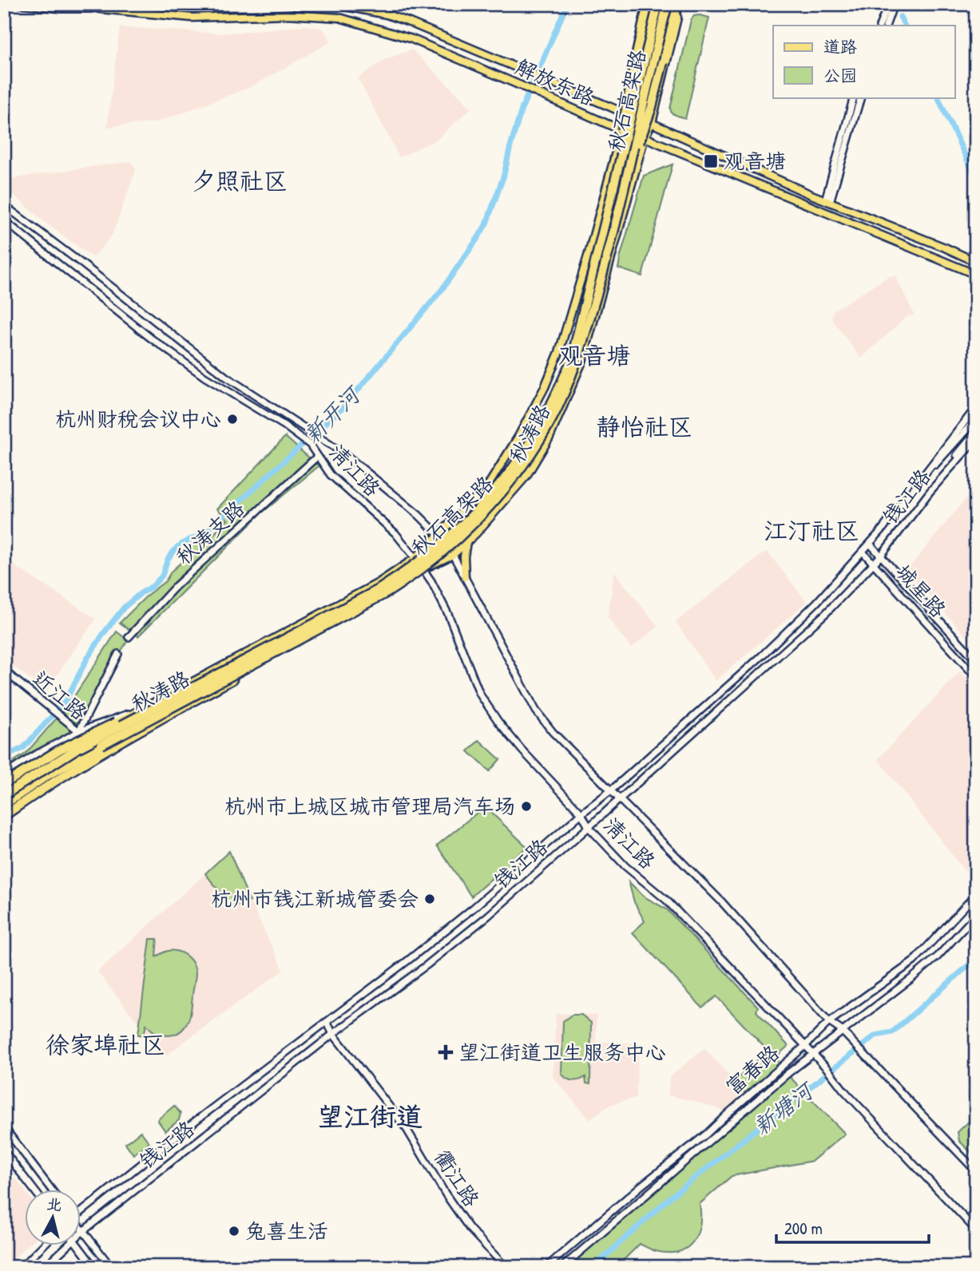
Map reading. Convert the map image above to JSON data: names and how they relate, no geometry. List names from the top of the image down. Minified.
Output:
{"streets":{"highway":["秋石高架路"],"main road":["解放东路","秋涛路","清江路","钱江路","秋涛支路","城星路","近江路","富春路","衢江路"]},"crossings":[["解放东路","秋涛路"],["秋石高架路","秋涛路"],["秋涛路","清江路"],["秋涛路","近江路"],["清江路","钱江路"],["清江路","秋涛支路"],["清江路","富春路"],["钱江路","城星路"],["钱江路","衢江路"]],"districts":["夕照社区","观音塘","静怡社区","江汀社区","徐家埠社区","望江街道"],"water":["新开河","新塘河"],"places":{"transit":["观音塘"],"other":["杭州财税会议中心","杭州市上城区城市管理局汽车场","杭州市钱江新城管委会","兔喜生活"],"health":["望江街道卫生服务中心"]},"legend":["道路","公园"],"scale_bar":"200 m","north":"top"}
